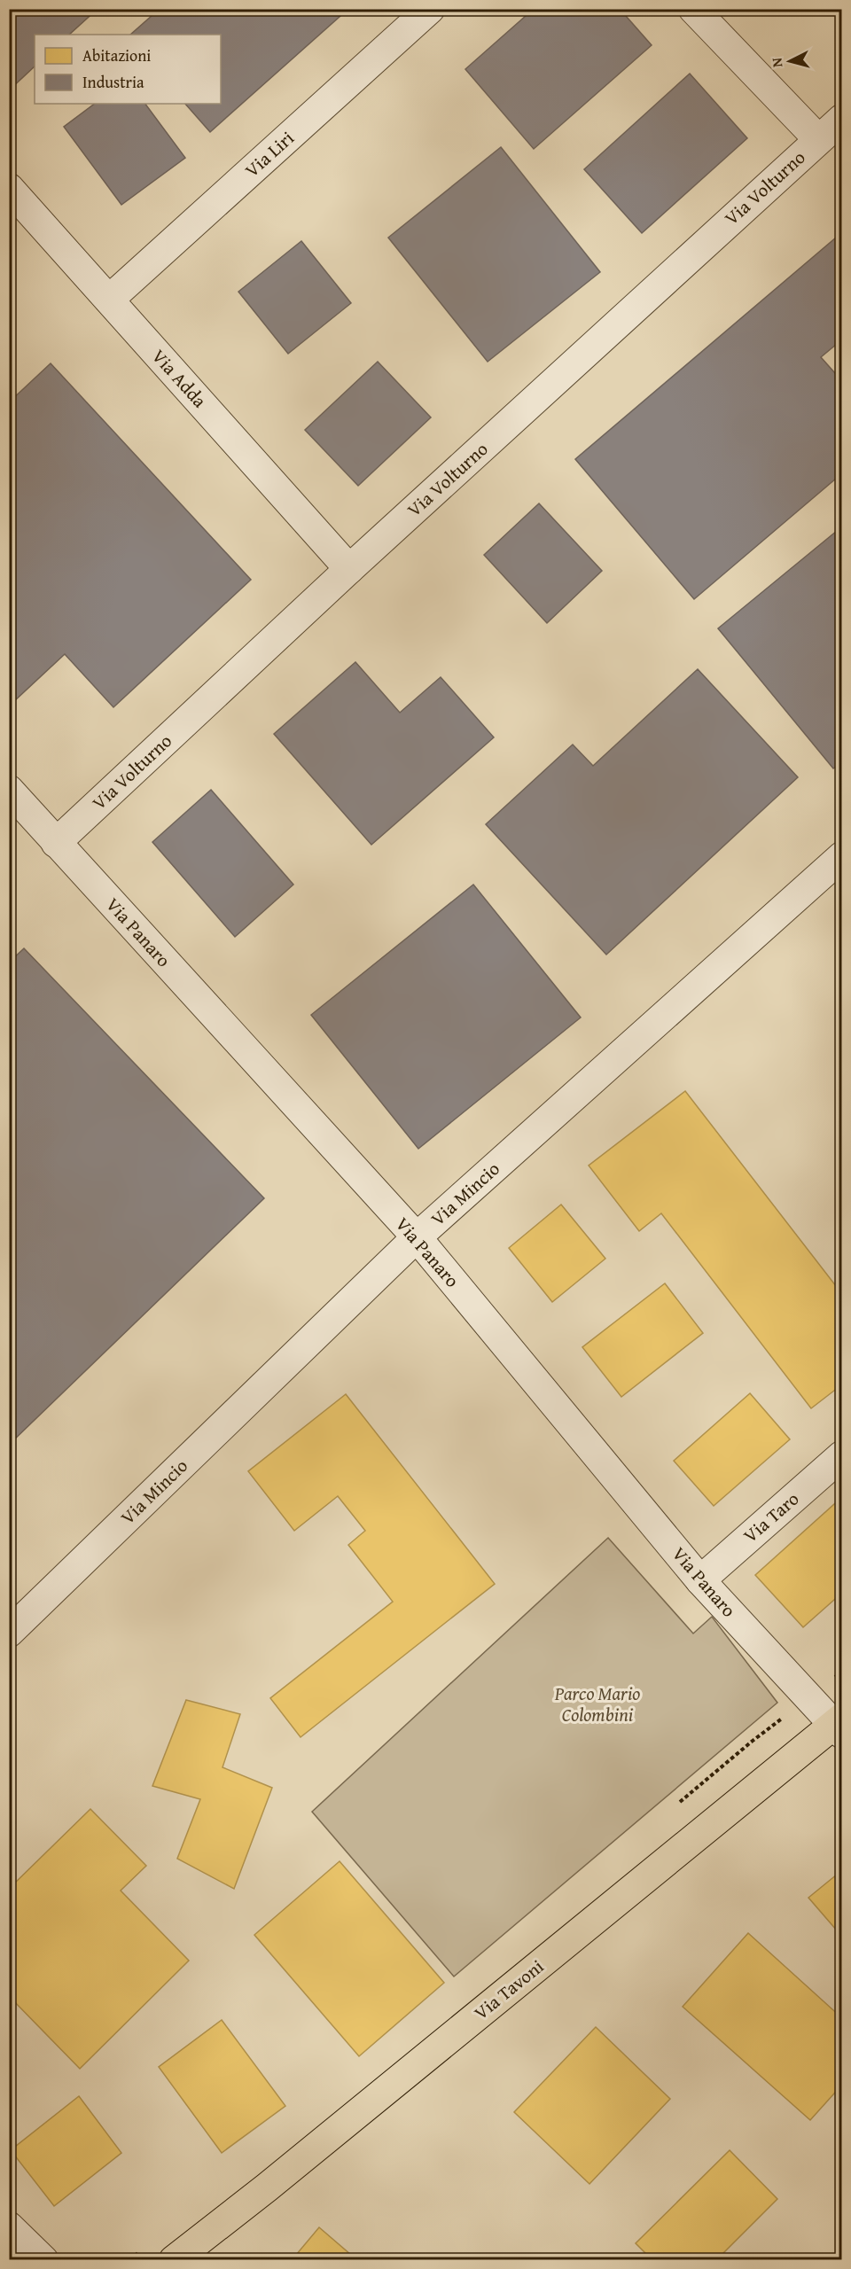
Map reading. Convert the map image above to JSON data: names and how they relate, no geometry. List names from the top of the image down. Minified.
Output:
{"streets":{"main road":["Via Tavoni"],"street":["Via Liri","Via Volturno","Via Adda","Via Panaro","Via Mincio","Via Taro"]},"crossings":[["Via Liri","Via Adda"],["Via Volturno","Via Adda"],["Via Volturno","Via Panaro"],["Via Panaro","Via Mincio"],["Via Panaro","Via Taro"],["Via Panaro","Via Tavoni"]],"parks":["Parco Mario Colombini"],"legend":["Abitazioni","Industria"],"north":"left"}
